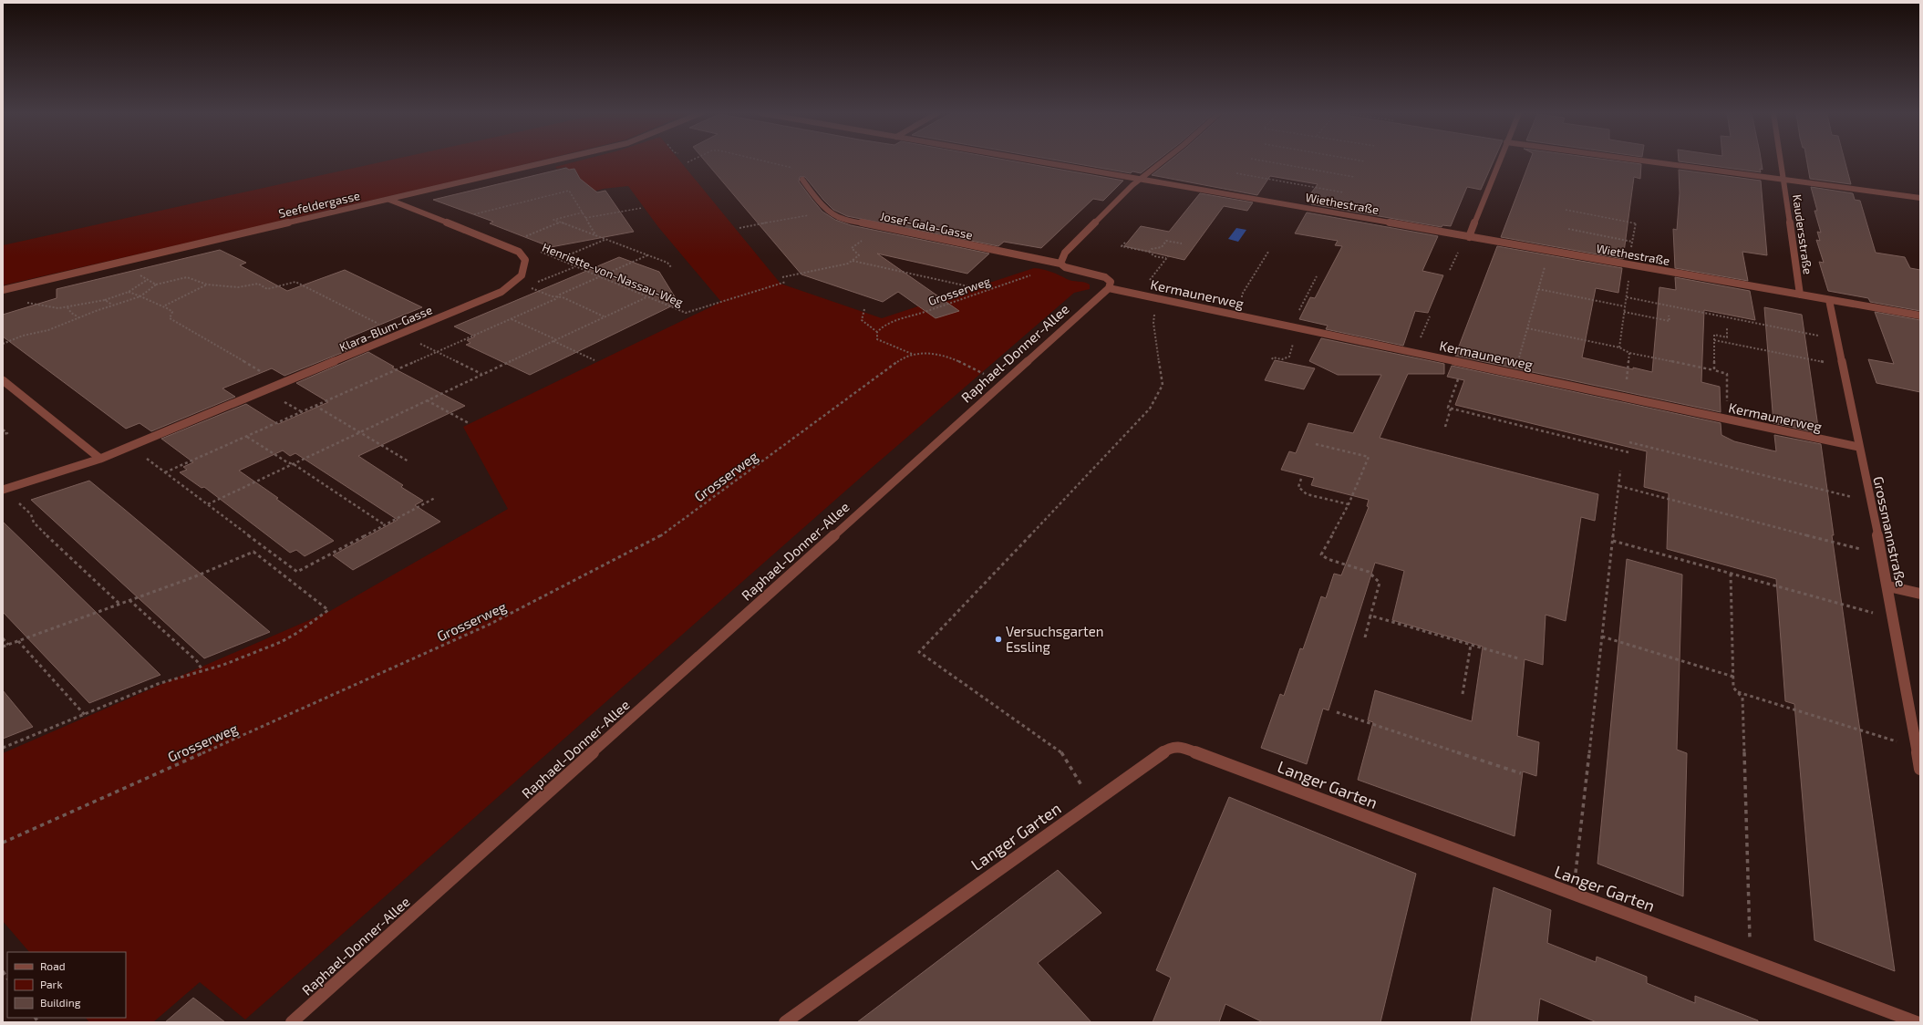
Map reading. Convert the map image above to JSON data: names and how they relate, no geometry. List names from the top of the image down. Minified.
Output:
{"streets":{"street":["Wiethestraße","Seefeldergasse","Josef-Gala-Gasse","Kaudersstraße","Kermaunerweg","Klara-Blum-Gasse","Raphael-Donner-Allee","Grossmannstraße","Langer Garten"],"path":["Henriette-von-Nassau-Weg","Grosserweg"]},"crossings":[["Wiethestraße","Kaudersstraße"],["Wiethestraße","Grossmannstraße"],["Seefeldergasse","Klara-Blum-Gasse"],["Kermaunerweg","Raphael-Donner-Allee"],["Kermaunerweg","Grossmannstraße"]],"places":["Versuchsgarten Essling"],"legend":["Road","Park","Building"]}
